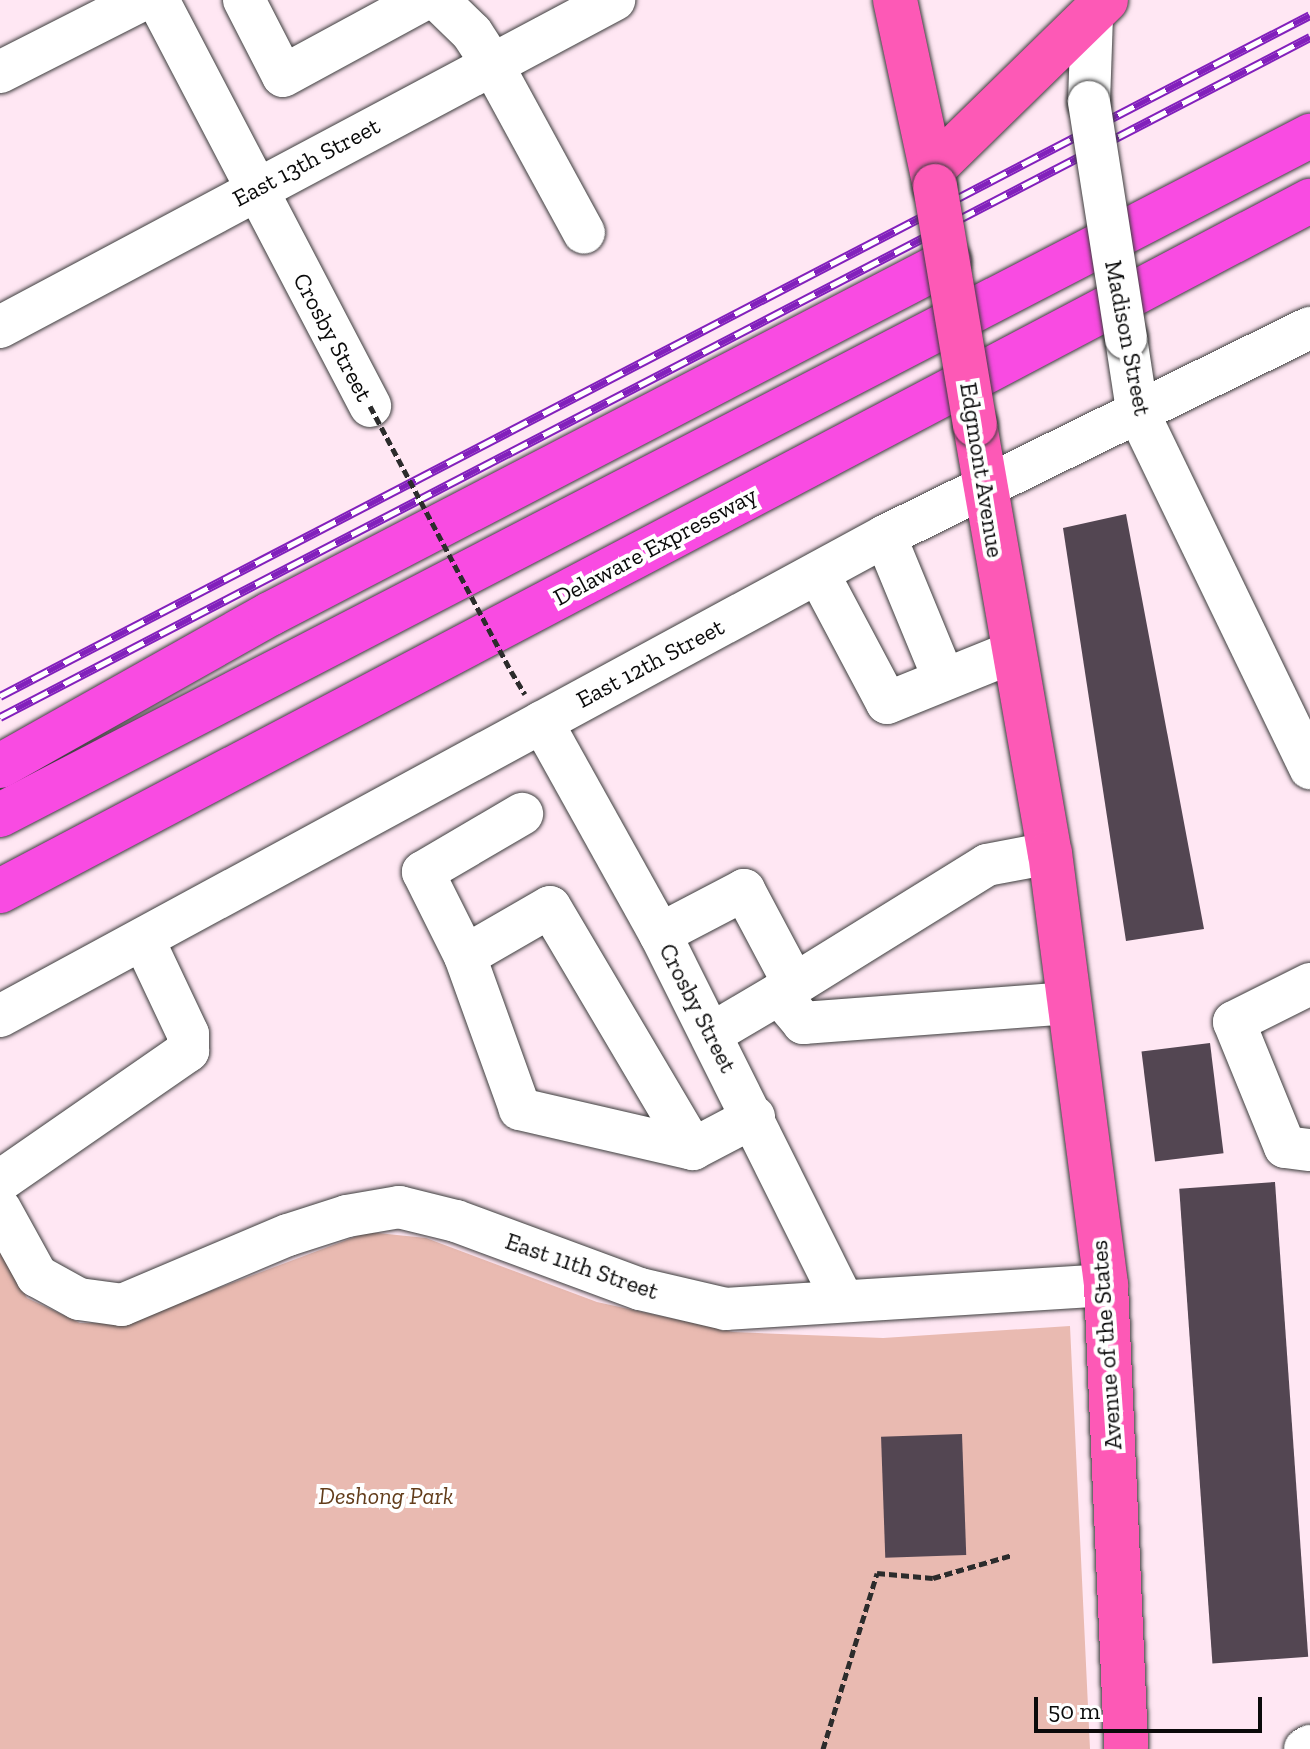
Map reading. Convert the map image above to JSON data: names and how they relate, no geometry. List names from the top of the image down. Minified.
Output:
{"streets":{"highway":["Delaware Expressway"],"main road":["Edgmont Avenue","Avenue of the States"],"street":["East 13th Street","Crosby Street","Madison Street","East 12th Street","East 11th Street"]},"crossings":[["East 13th Street","Crosby Street"],["Crosby Street","East 12th Street"],["Crosby Street","East 11th Street"],["Madison Street","East 12th Street"],["Edgmont Avenue","East 12th Street"],["Edgmont Avenue","Avenue of the States"],["East 11th Street","Avenue of the States"]],"parks":["Deshong Park"],"scale_bar":"50 m"}
